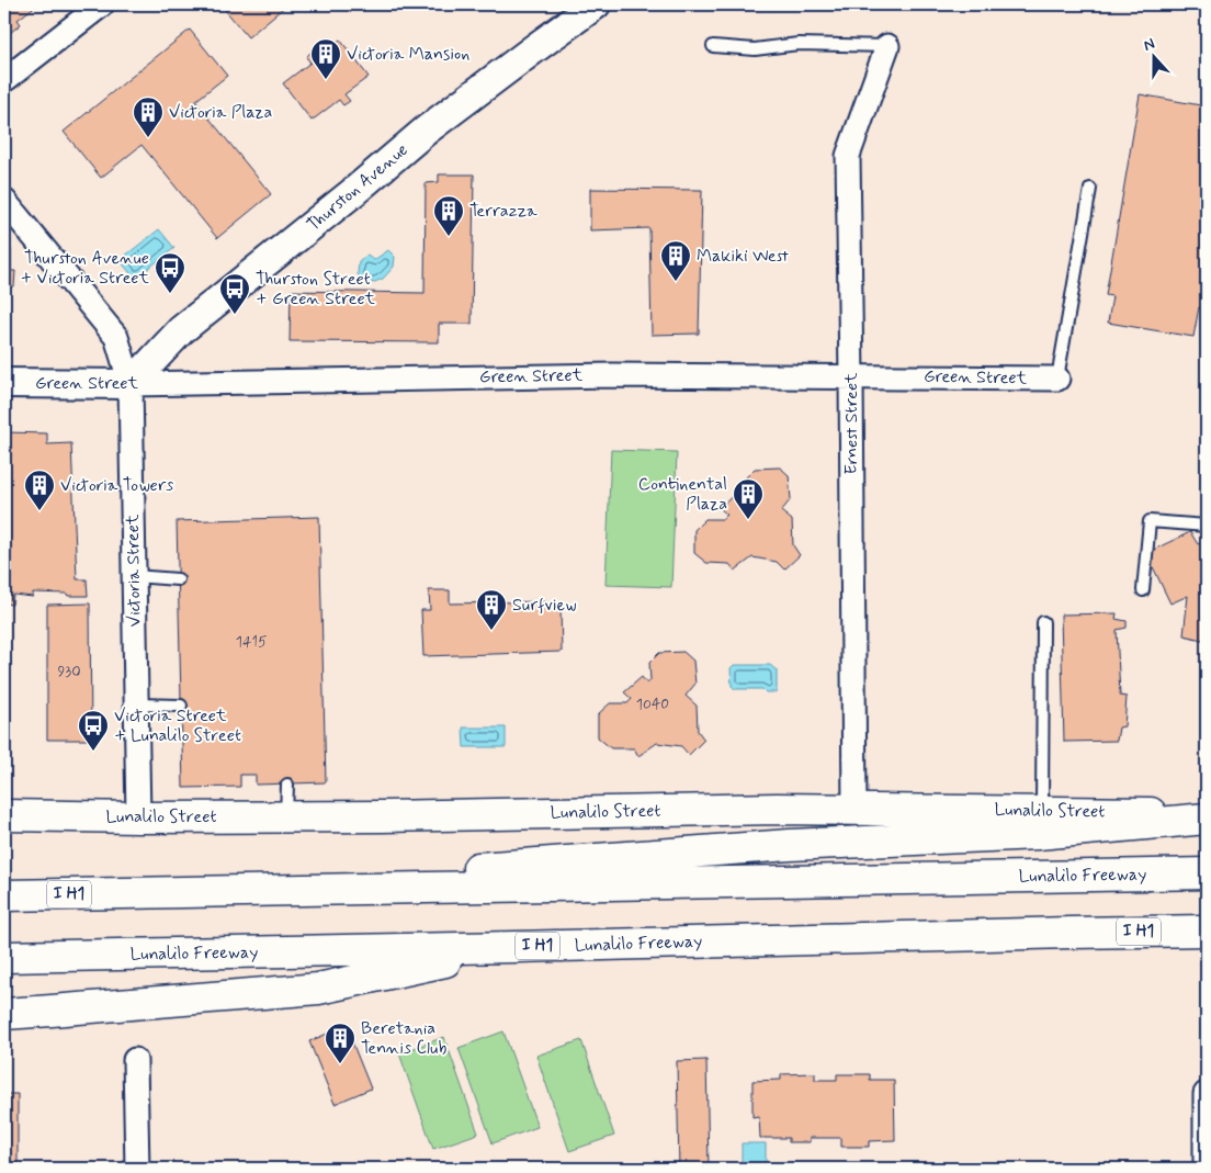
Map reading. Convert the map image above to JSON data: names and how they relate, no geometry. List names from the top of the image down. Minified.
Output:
{"streets":{"main road":["Lunalilo Street","Lunalilo Freeway","I H1"],"street":["Thurston Avenue","Green Street","Ernest Street","Victoria Street"]},"crossings":[["Thurston Avenue","Green Street"],["Thurston Avenue","Victoria Street"],["Green Street","Ernest Street"],["Green Street","Victoria Street"],["Ernest Street","Lunalilo Street"],["Victoria Street","Lunalilo Street"]],"places":{"building":["Victoria Mansion","Victoria Plaza","Terrazza","Makiki West","Victoria Towers","Continental Plaza","Surfview","Beretania Tennis Club"],"bus stop":["Thurston Avenue + Victoria Street","Thurston Street + Green Street","Victoria Street + Lunalilo Street"]},"house_numbers":["1415","930","1040"],"north":"top"}
